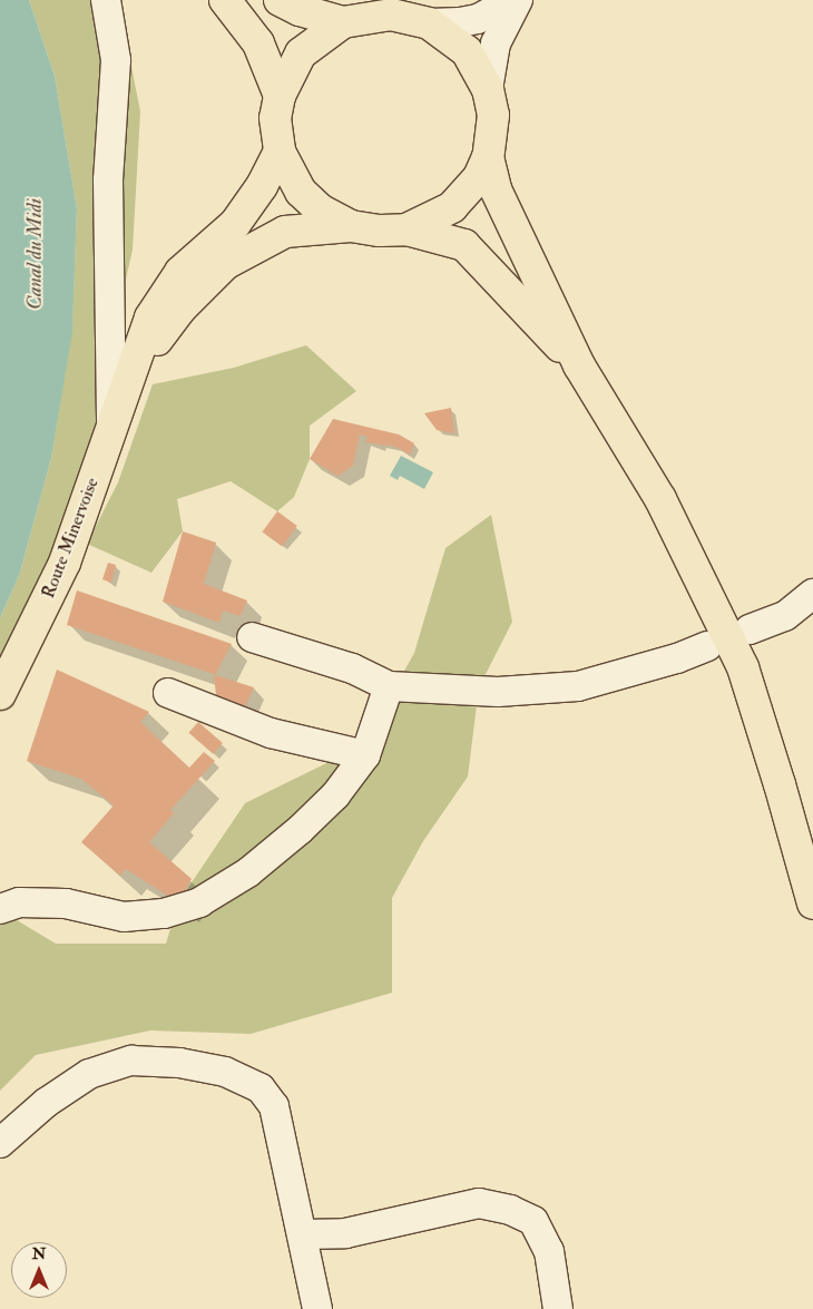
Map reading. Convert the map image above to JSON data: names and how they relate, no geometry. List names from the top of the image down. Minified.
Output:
{"streets":{"main road":["Route Minervoise"]},"water":["Canal du Midi"],"north":"top"}
